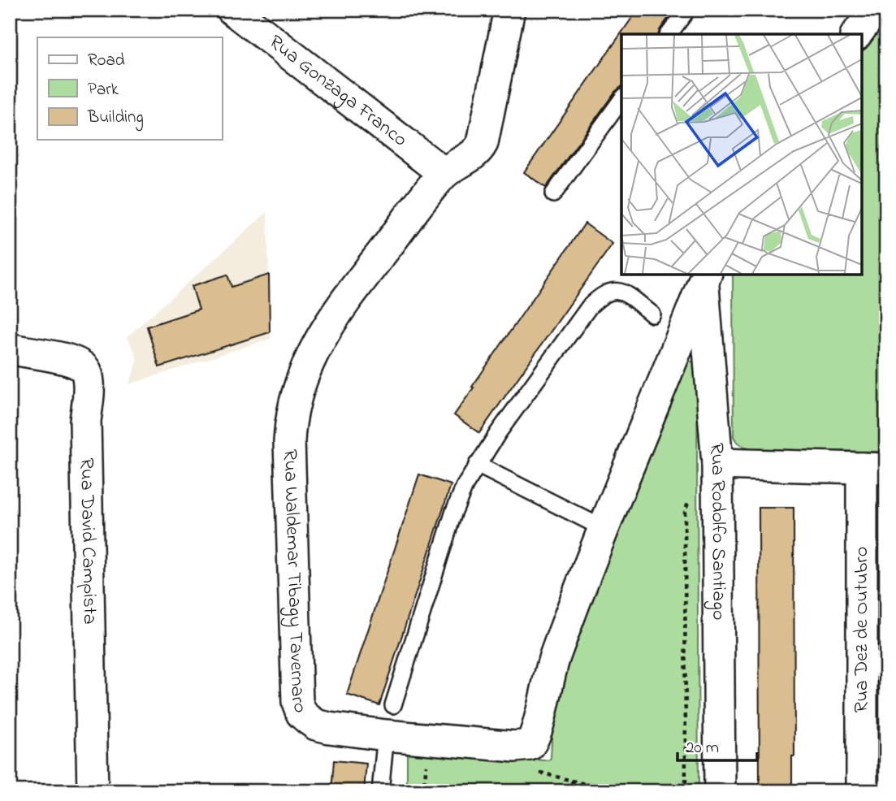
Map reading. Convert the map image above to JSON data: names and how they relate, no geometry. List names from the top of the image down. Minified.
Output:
{"streets":{"street":["Rua Gonzaga Franco","Rua Rodolfo Santiago","Rua David Campista","Rua Waldemar Tibagy Tavernaro","Rua Dez de Outubro"]},"crossings":[["Rua Gonzaga Franco","Rua Waldemar Tibagy Tavernaro"],["Rua Rodolfo Santiago","Rua Waldemar Tibagy Tavernaro"]],"legend":["Road","Park","Building"],"scale_bar":"20 m"}
